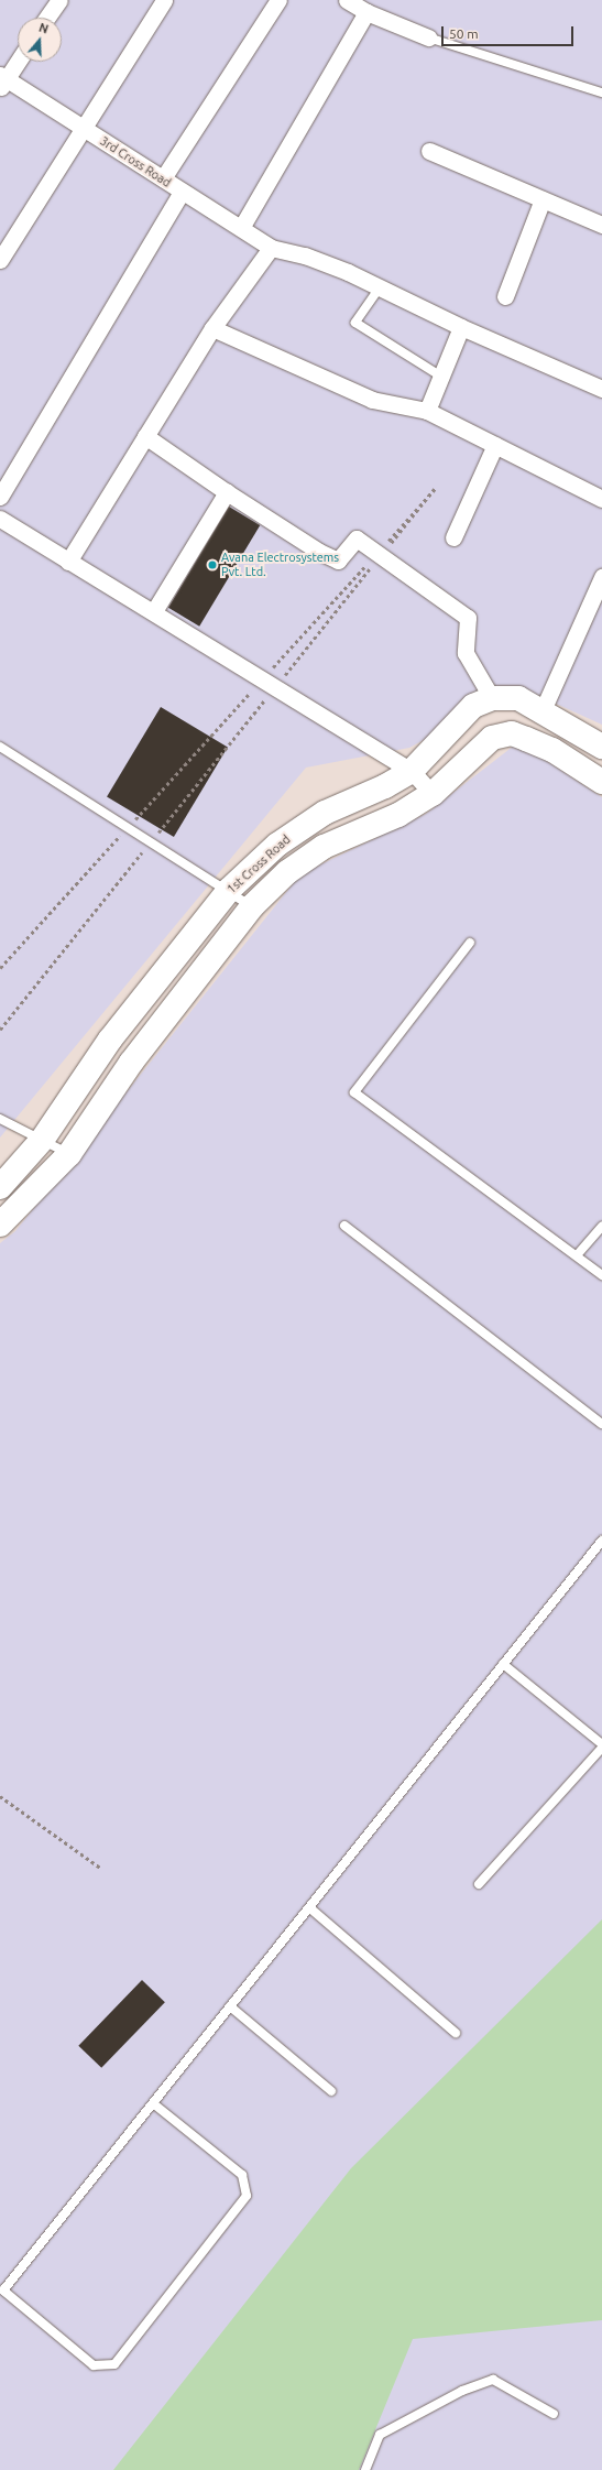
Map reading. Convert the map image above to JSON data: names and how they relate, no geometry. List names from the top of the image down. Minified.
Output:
{"streets":{"street":["3rd Cross Road","1st Cross Road"]},"places":["Avana Electrosystems Pvt. Ltd."],"scale_bar":"50 m","north":"top"}
